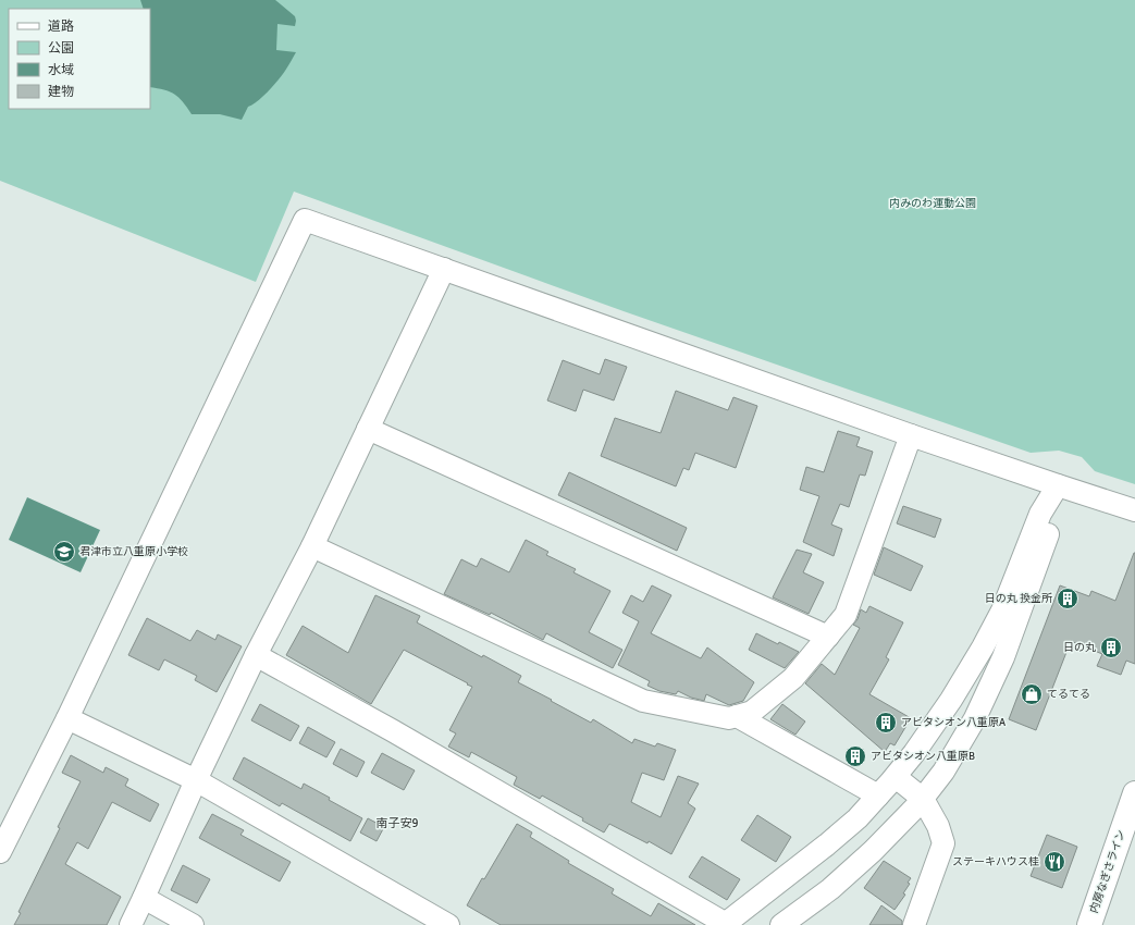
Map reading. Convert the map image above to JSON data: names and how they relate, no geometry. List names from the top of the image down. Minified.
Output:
{"streets":{"highway":["内房なぎさライン"]},"districts":["南子安9"],"parks":["内みのわ運動公園"],"places":{"school or university":["君津市立八重原小学校"],"building":["日の丸 換金所","日の丸","アビタシオン八重原A","アビタシオン八重原B"],"shop":["てるてる"],"restaurant":["ステーキハウス桂"]},"legend":["道路","公園","水域","建物"]}
